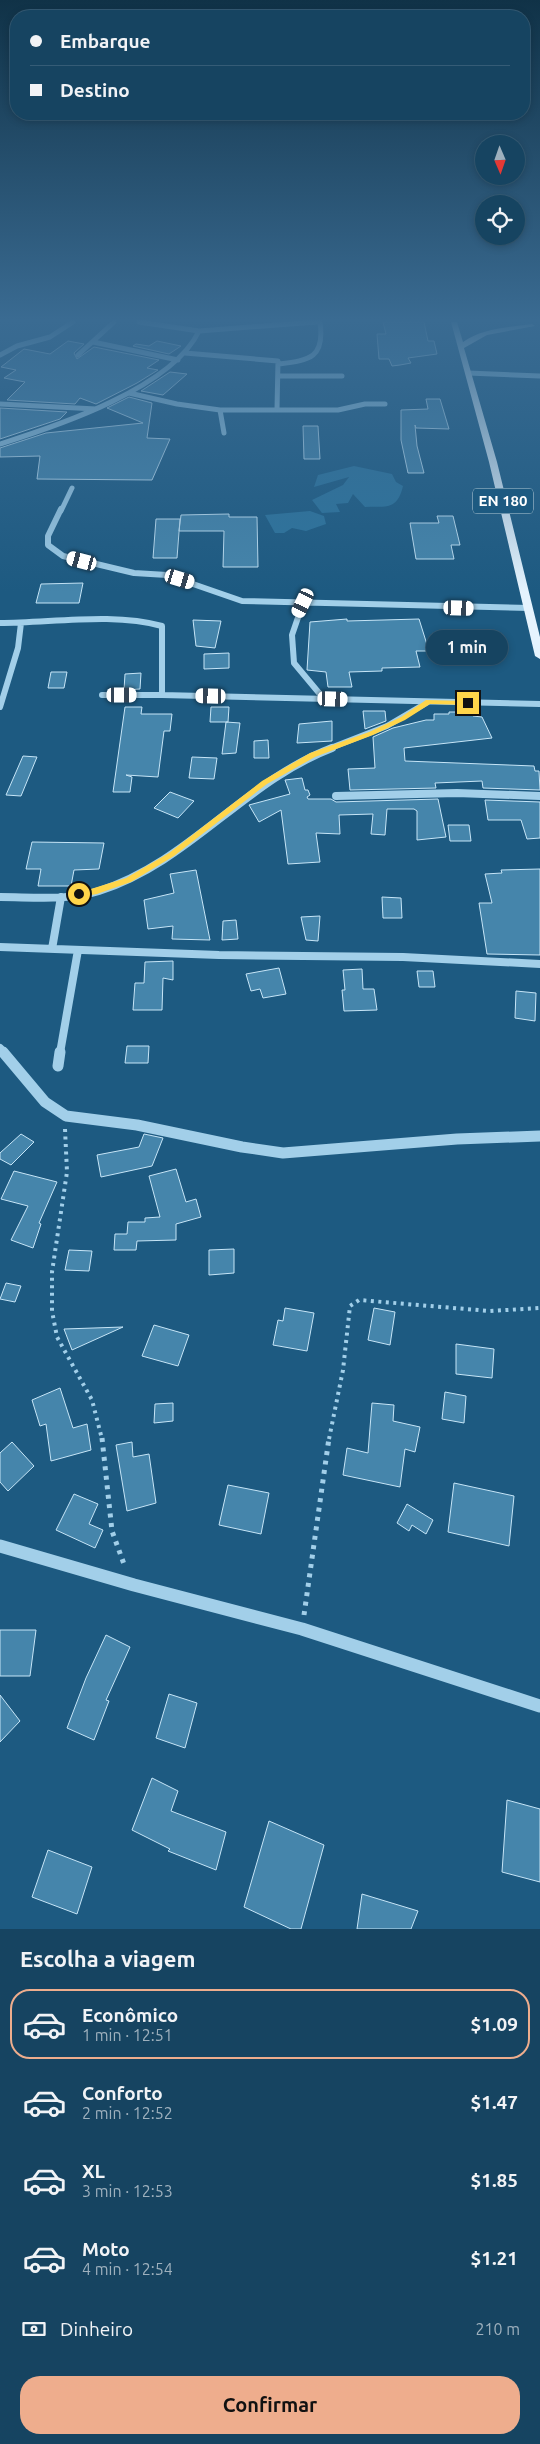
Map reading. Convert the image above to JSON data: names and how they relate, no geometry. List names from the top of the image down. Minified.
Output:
{"streets":{"main road":["EN 180"]},"north":"bottom","page":{"banner":["Embarque","Destino"],"bubble":"1 min","heading":"Escolha a viagem","list":[{"name":"Econômico","note":"1 min · 12:51","value":"$1.09"},{"name":"Conforto","note":"2 min · 12:52","value":"$1.47"},{"name":"XL","note":"3 min · 12:53","value":"$1.85"},{"name":"Moto","note":"4 min · 12:54","value":"$1.21"}],"pay":["Dinheiro","210 m"],"buttons":"Confirmar"}}
